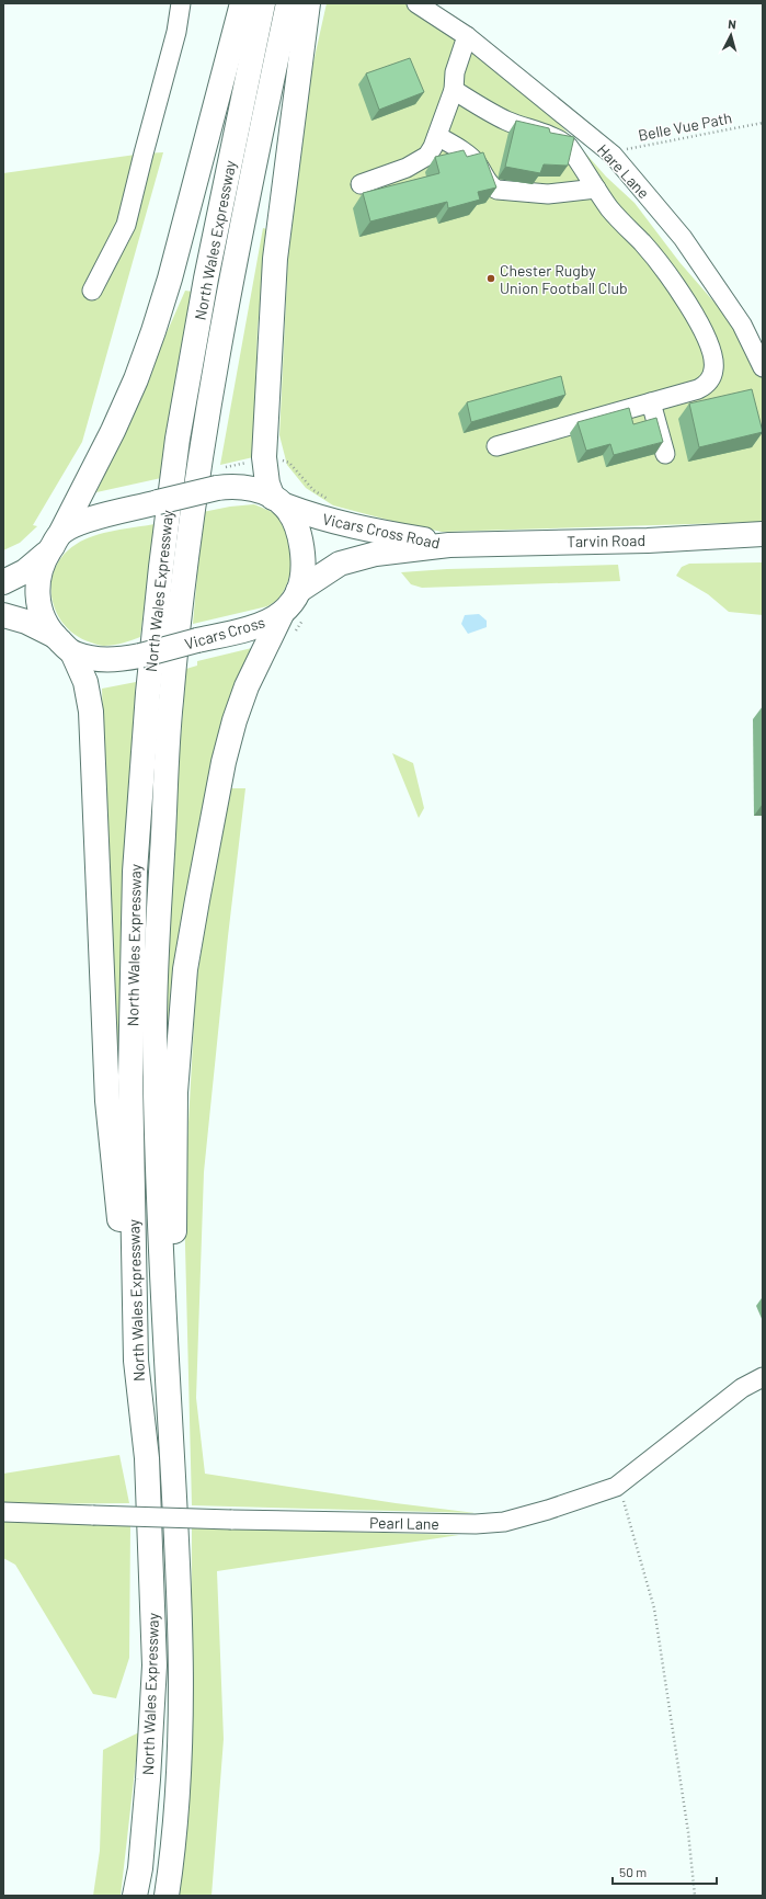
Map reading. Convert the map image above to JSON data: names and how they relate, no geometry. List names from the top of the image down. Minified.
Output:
{"streets":{"highway":["North Wales Expressway","Vicars Cross Road","Tarvin Road","Vicars Cross"],"street":["Hare Lane","Pearl Lane"],"path":["Belle Vue Path"]},"crossings":[["Belle Vue Path","Hare Lane"],["Vicars Cross Road","Tarvin Road"],["Vicars Cross Road","Vicars Cross"]],"places":["Chester Rugby Union Football Club"],"scale_bar":"50 m","north":"top"}
